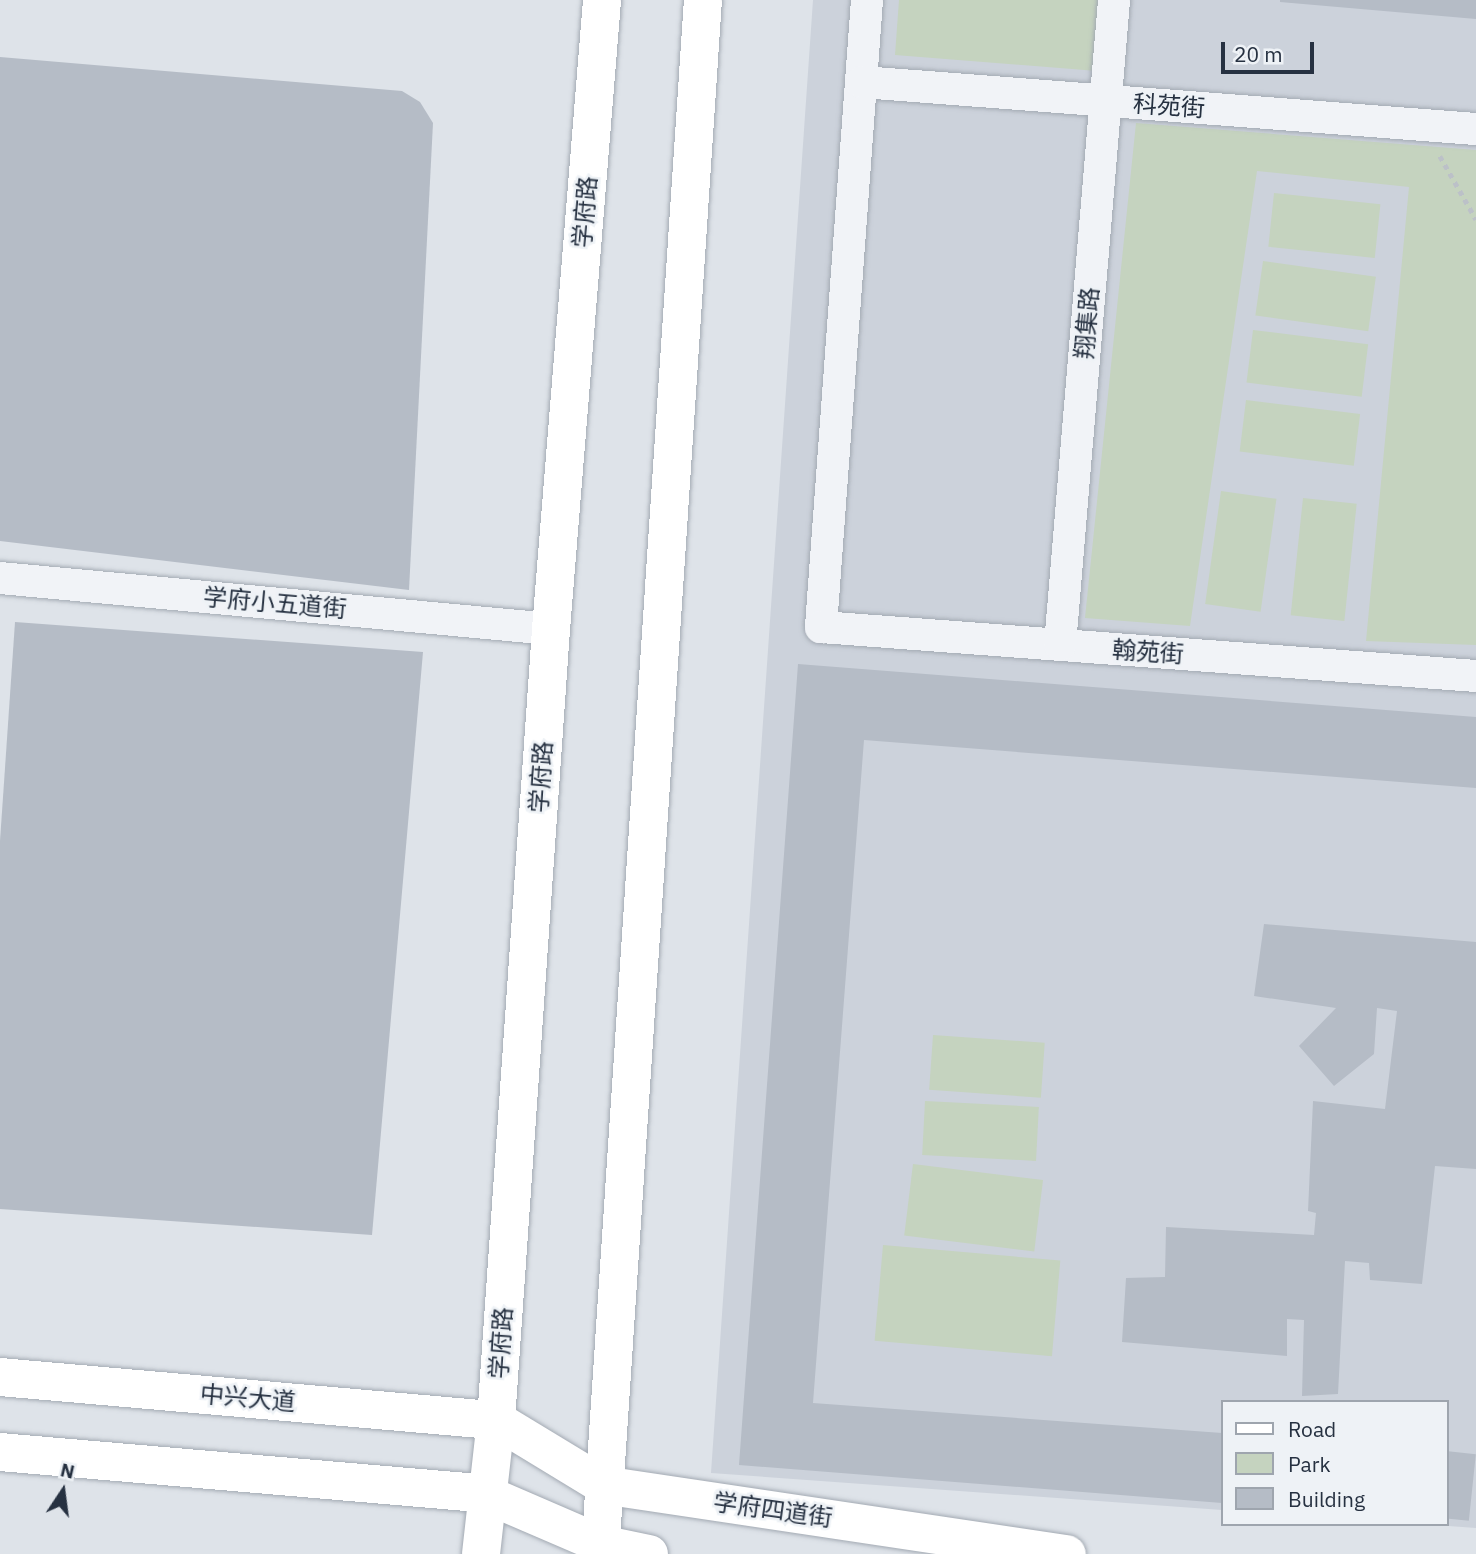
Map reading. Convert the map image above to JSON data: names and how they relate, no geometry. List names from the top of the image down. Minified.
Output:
{"streets":{"main road":["学府路","中兴大道","学府四道街"],"street":["科苑街","翔集路","学府小五道街","翰苑街"]},"crossings":[["科苑街","翔集路"],["科苑街","翰苑街"],["学府路","学府小五道街"],["学府路","中兴大道"],["学府路","学府四道街"],["翔集路","翰苑街"],["中兴大道","学府四道街"]],"legend":["Road","Park","Building"],"scale_bar":"20 m","north":"top"}
